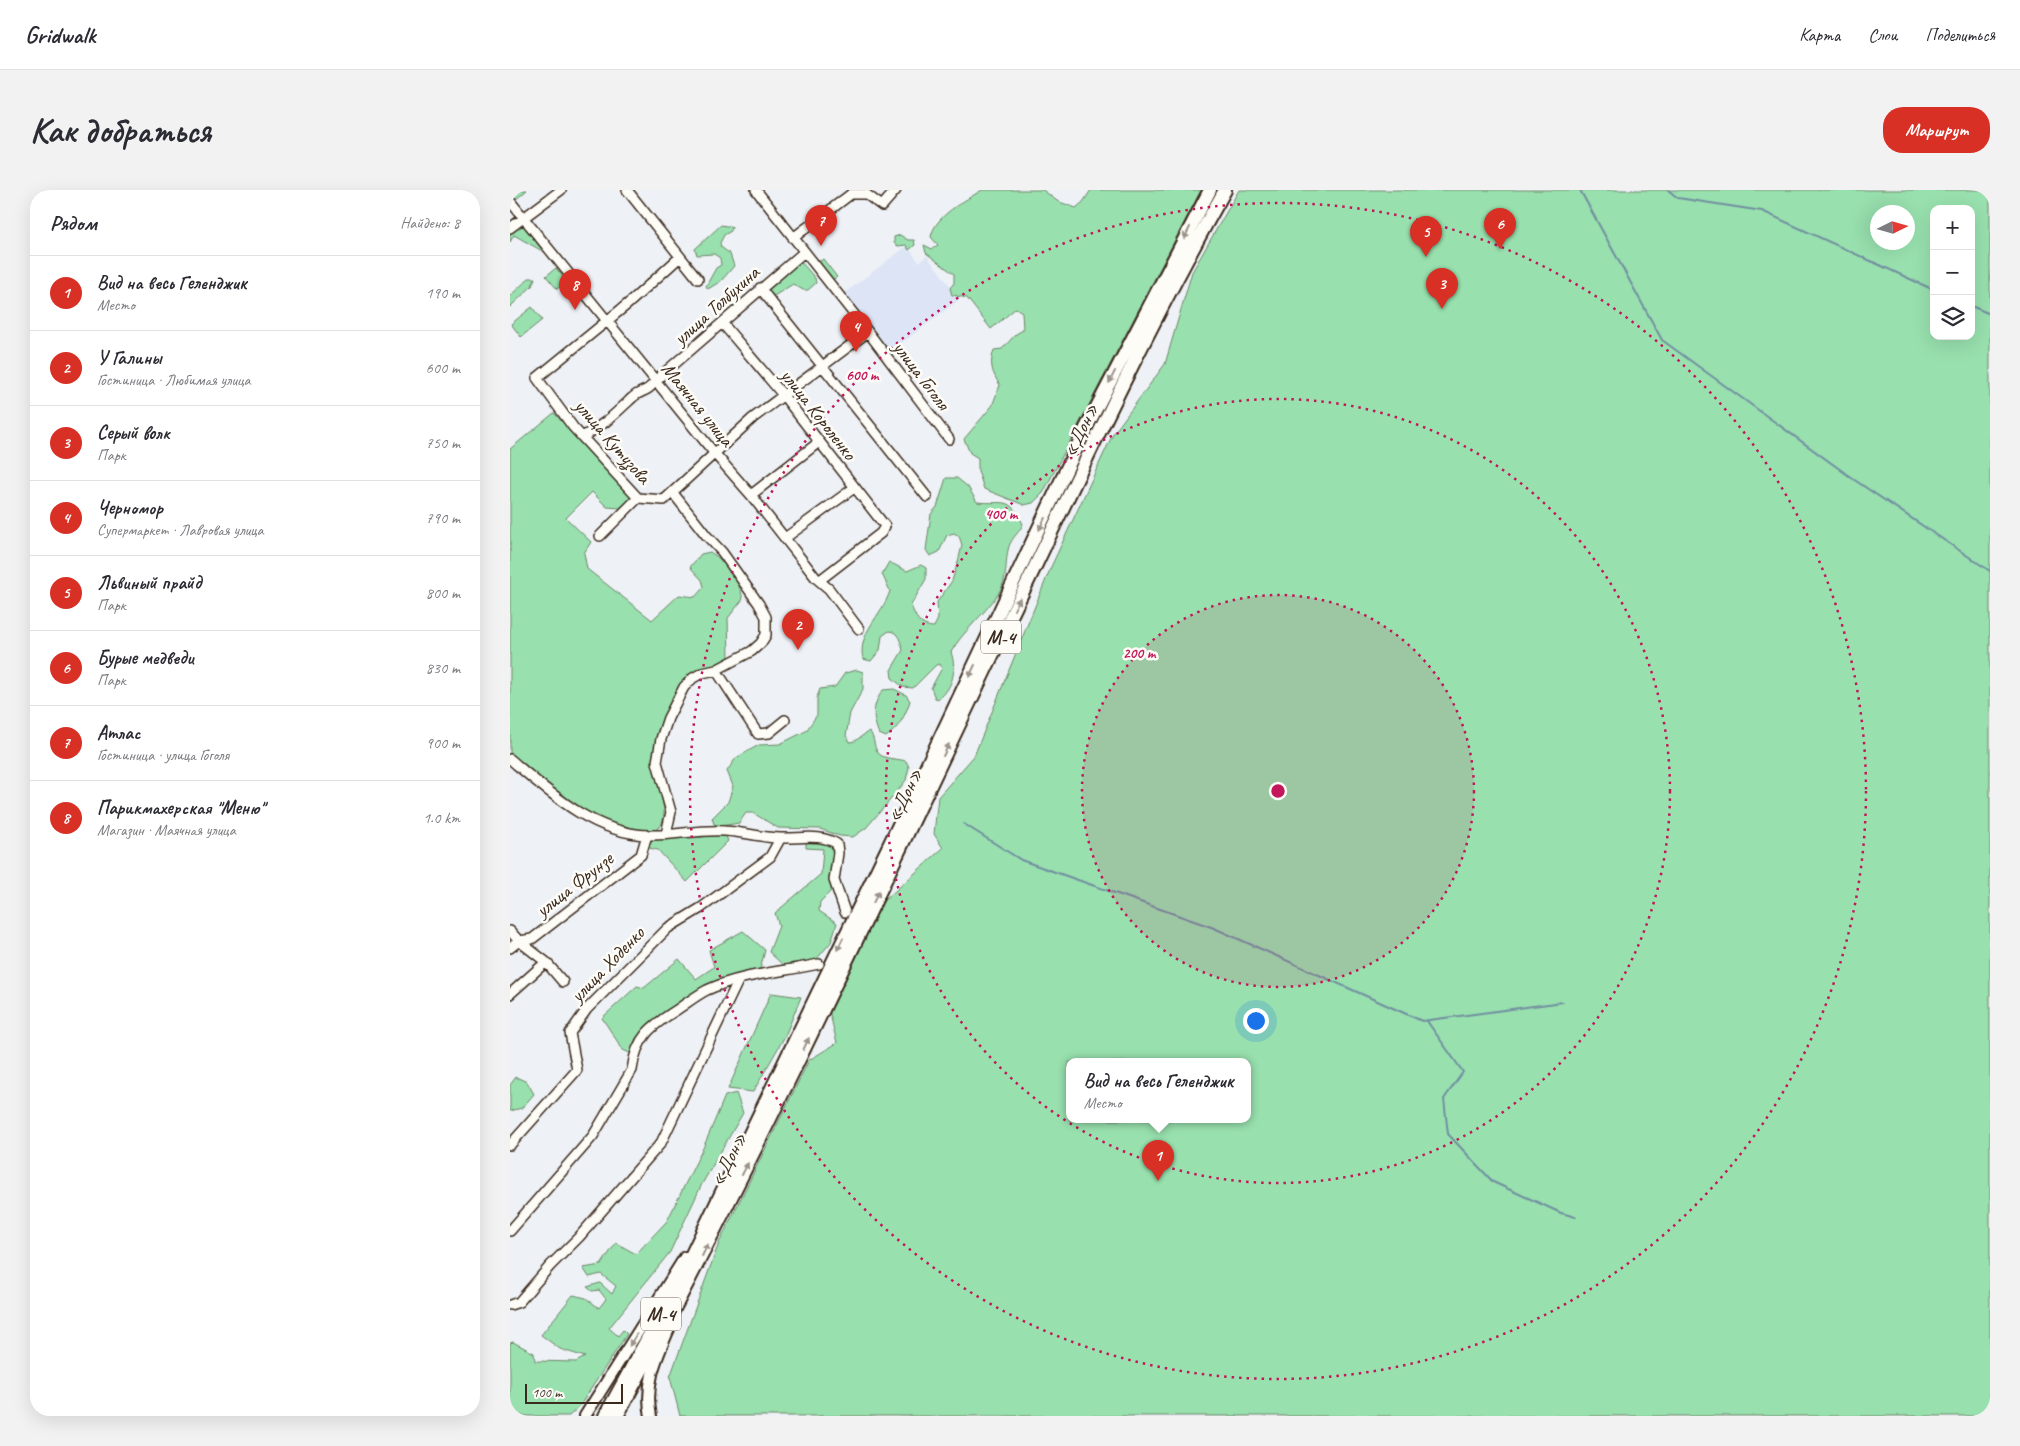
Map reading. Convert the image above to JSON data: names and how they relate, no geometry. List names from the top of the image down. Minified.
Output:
{"streets":{"highway":["«Дон»","М-4"],"street":["улица Толбухина","улица Гоголя","Маячная улица","улица Короленко","улица Кутузова","улица Фрунзе","улица Ходенко"]},"crossings":[["улица Толбухина","улица Гоголя"],["улица Толбухина","Маячная улица"],["улица Толбухина","улица Короленко"],["улица Толбухина","улица Кутузова"],["Маячная улица","улица Короленко"],["Маячная улица","улица Кутузова"]],"scale_bar":"100 m","north":"right","page":{"header":"Gridwalk","nav":["Карта","Слои","Поделиться"],"buttons":"Маршрут","title":"Как добраться","heading":["Рядом","Найдено: 8"],"map_buttons":["+","−"],"pins":["7","6","5","3","8","4","2","1"],"list":[{"mark":"1","name":"Вид на весь Геленджик","note":"Место","value":"190 m"},{"mark":"2","name":"У Галины","note":"Гостиница · Любимая улица","value":"600 m"},{"mark":"3","name":"Серый волк","note":"Парк","value":"750 m"},{"mark":"4","name":"Черномор","note":"Супермаркет · Лавровая улица","value":"790 m"},{"mark":"5","name":"Львиный прайд","note":"Парк","value":"800 m"},{"mark":"6","name":"Бурые медведи","note":"Парк","value":"830 m"},{"mark":"7","name":"Атлас","note":"Гостиница · улица Гоголя","value":"900 m"},{"mark":"8","name":"Парикмахерская \"Меню\"","note":"Магазин · Маячная улица","value":"1.0 km"}],"popup":["Вид на весь Геленджик","Место"],"scale":"100 m"},"rings":["600 m","400 m","200 m"]}
